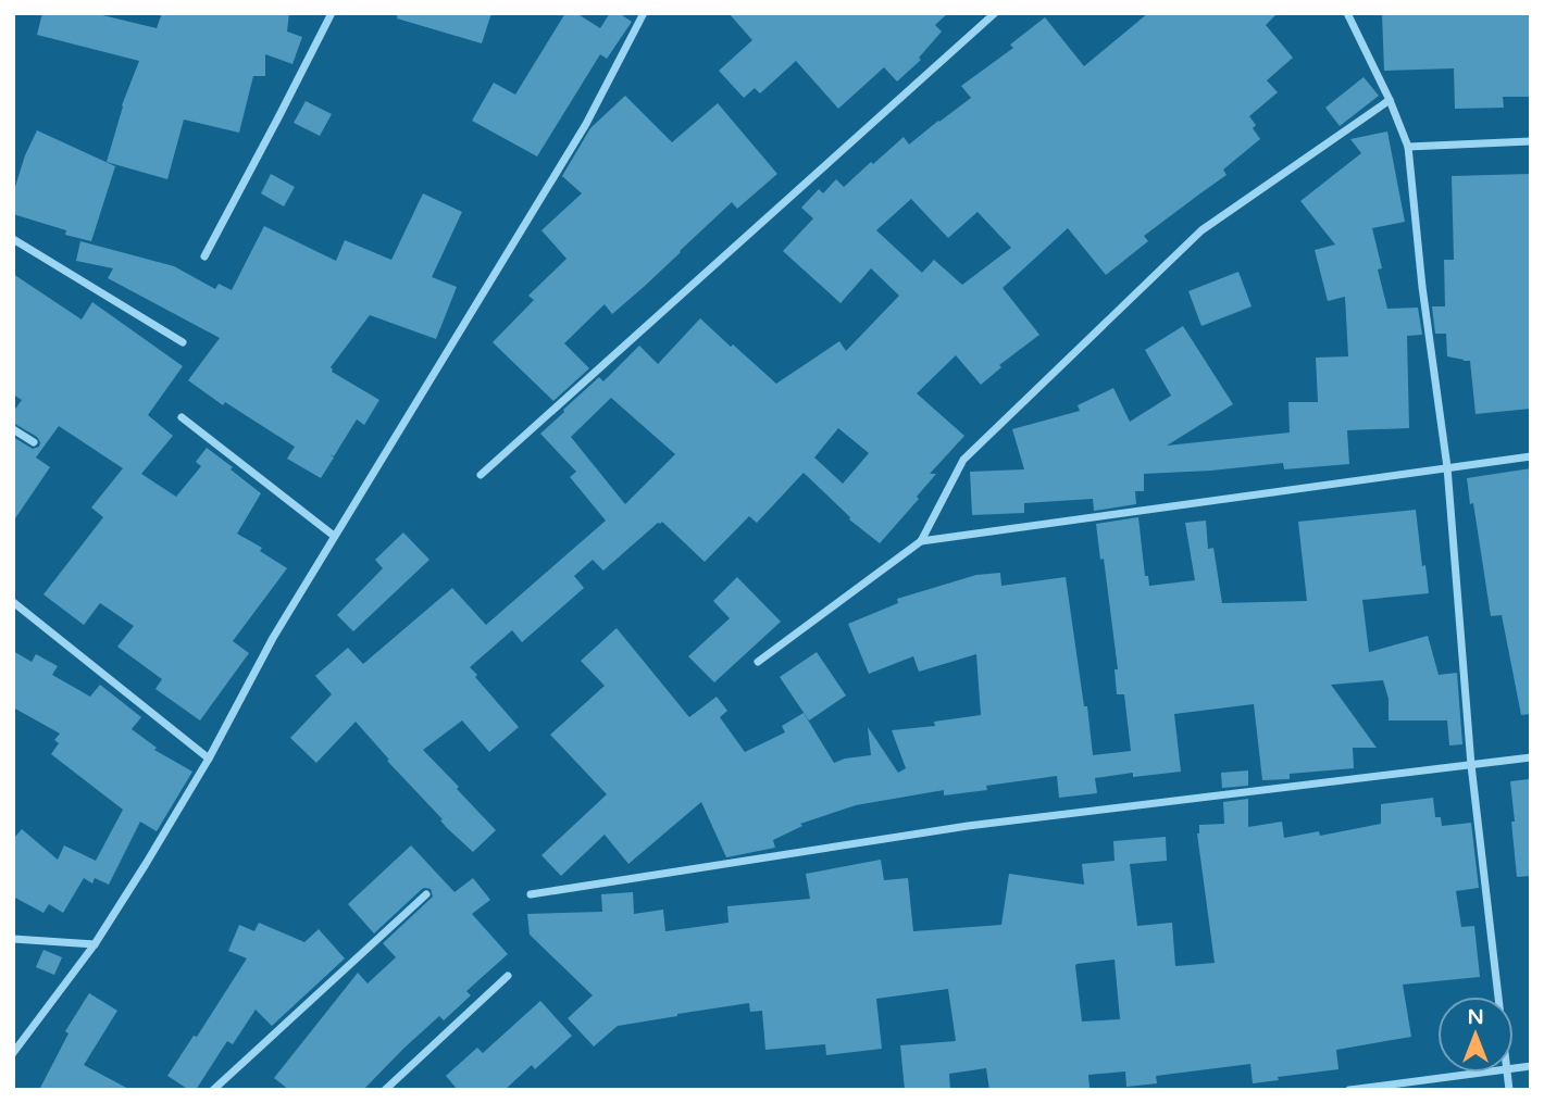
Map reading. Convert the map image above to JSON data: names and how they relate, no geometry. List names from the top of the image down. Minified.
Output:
{"north":"top"}
